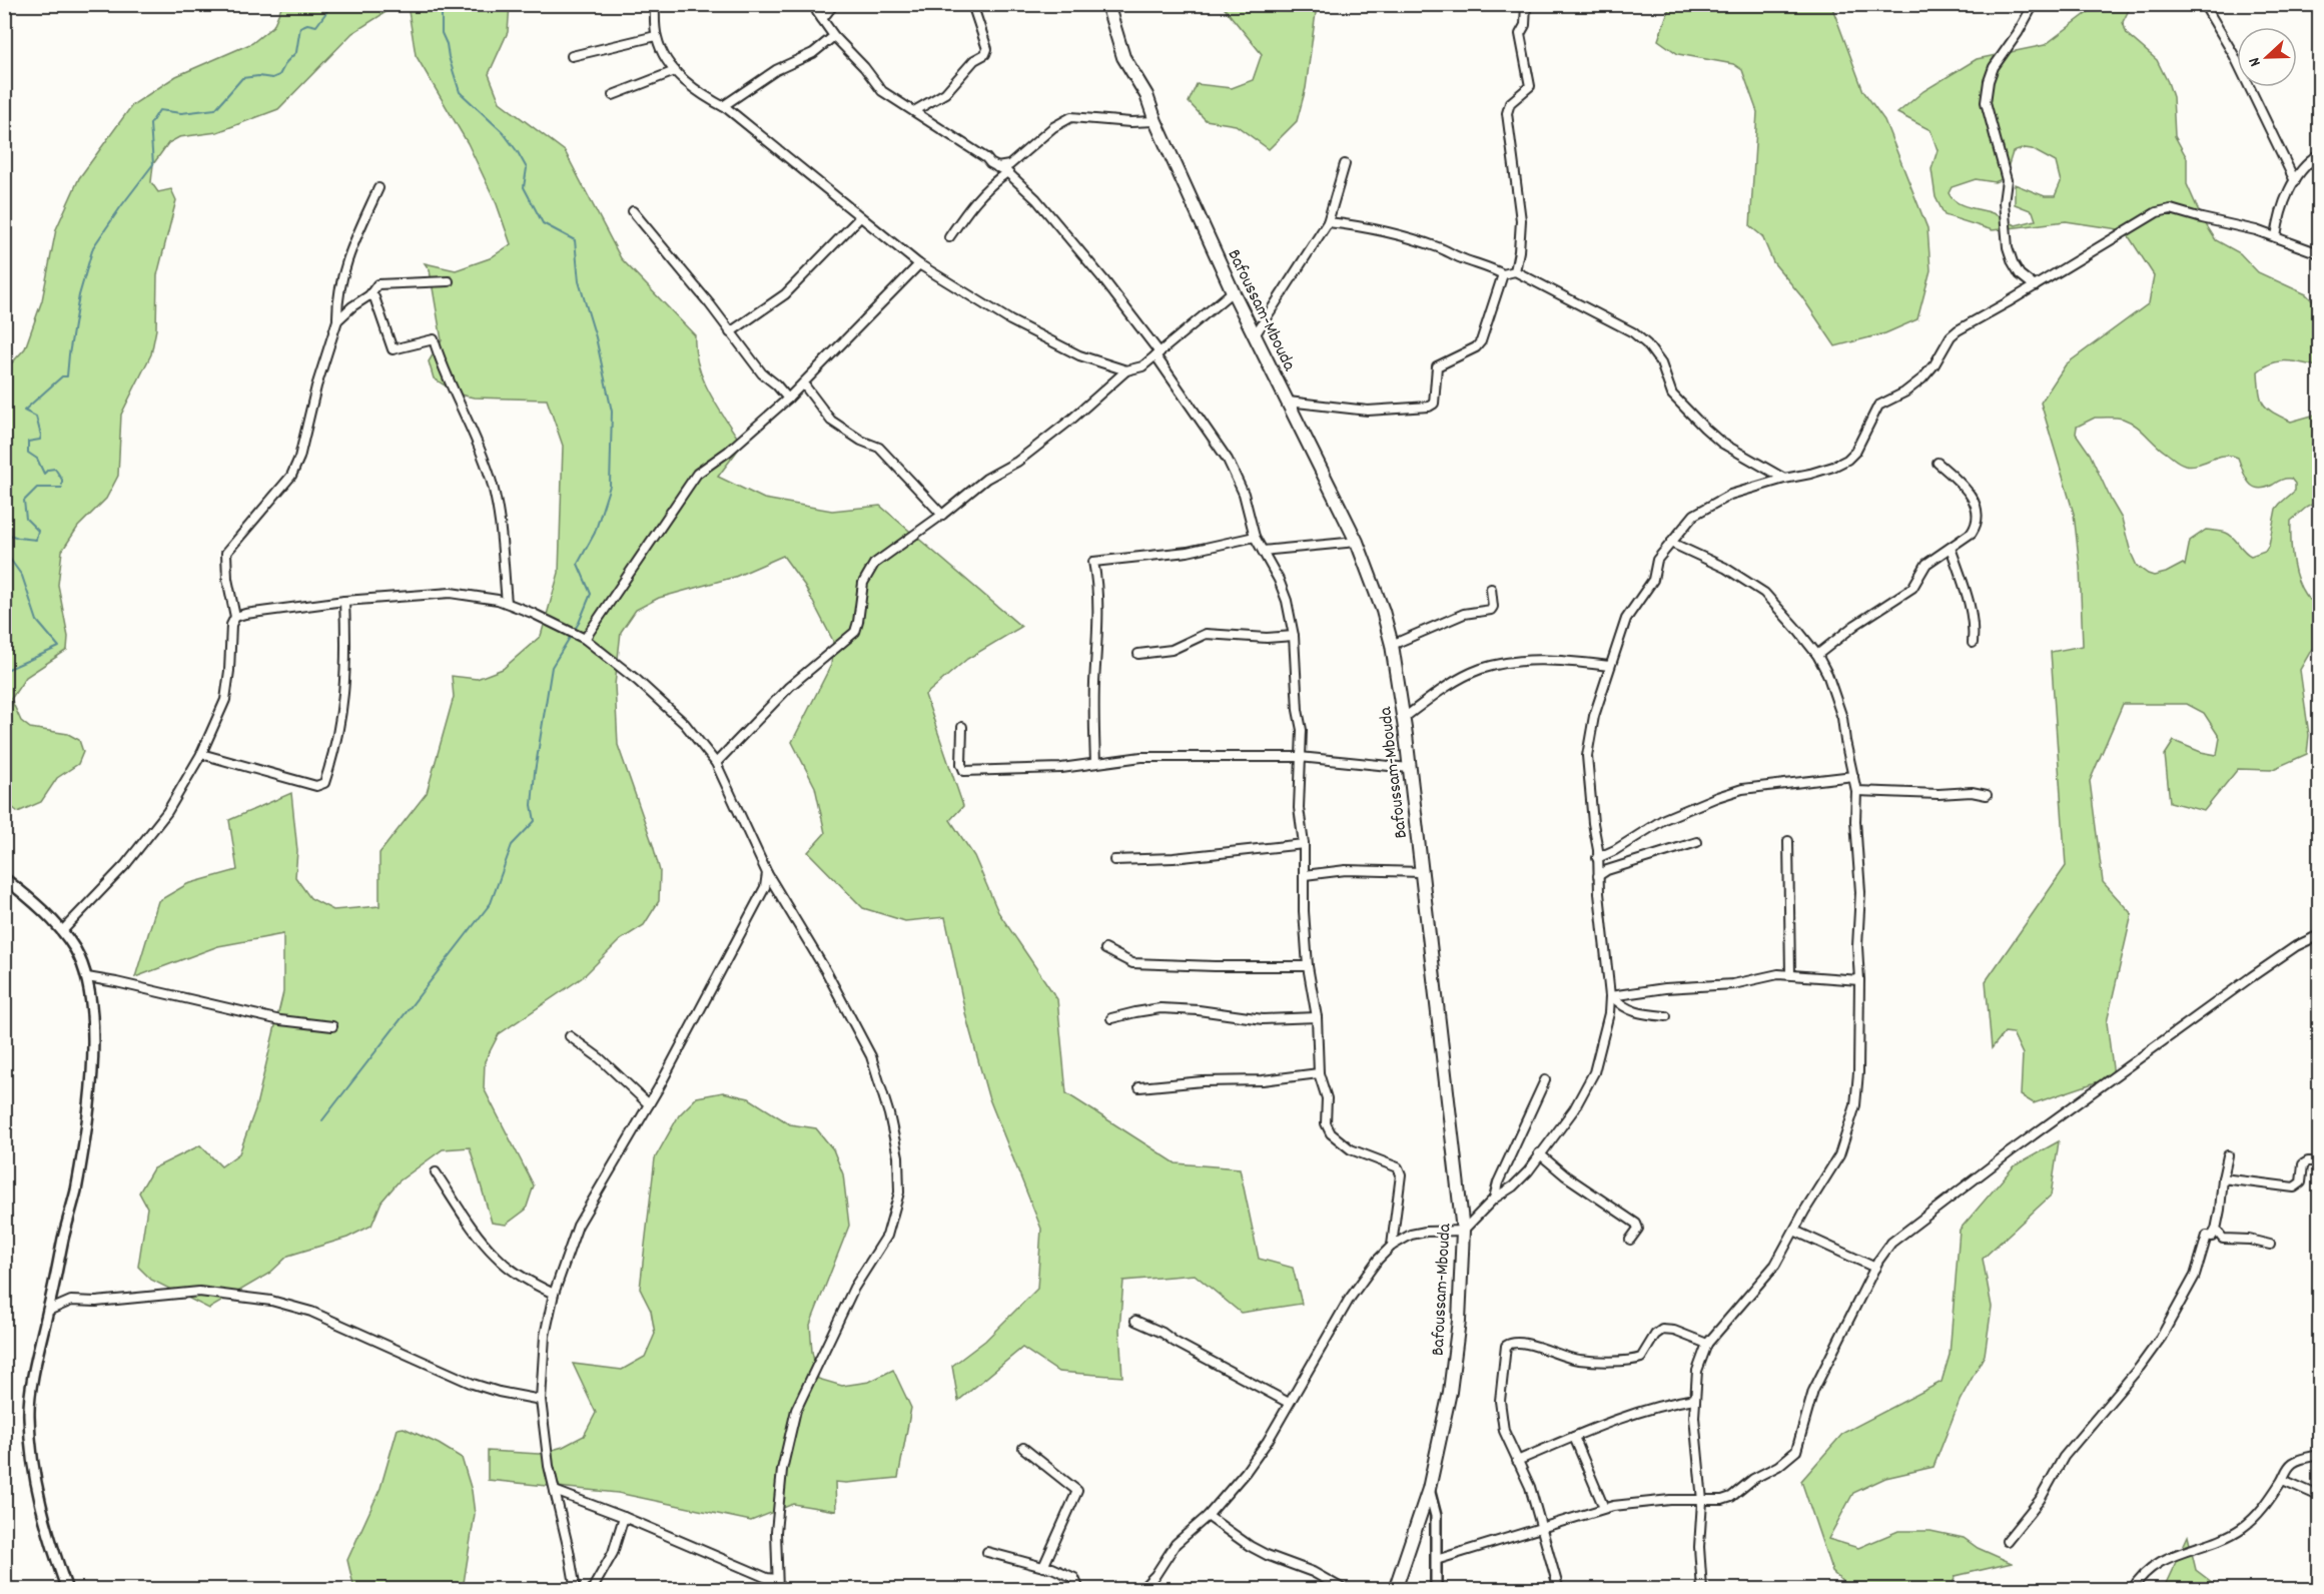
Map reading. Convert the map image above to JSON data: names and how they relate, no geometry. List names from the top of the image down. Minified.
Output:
{"streets":{"highway":["Bafoussam-Mbouda"]},"north":"left"}
